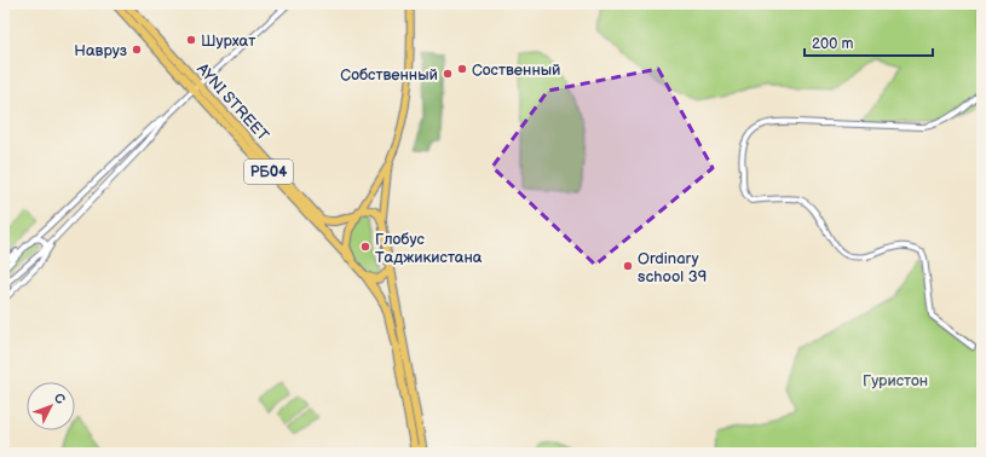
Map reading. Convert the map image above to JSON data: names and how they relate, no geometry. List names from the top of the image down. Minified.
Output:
{"streets":{"highway":["AYNI STREET","РБ04"]},"crossings":[["AYNI STREET","РБ04"]],"parks":["Гуристон"],"places":["Шурхат","Навруз","Соственный","Собственный","Глобус Таджикистана","Ordinary school 39"],"scale_bar":"200 m","north":"top right"}
